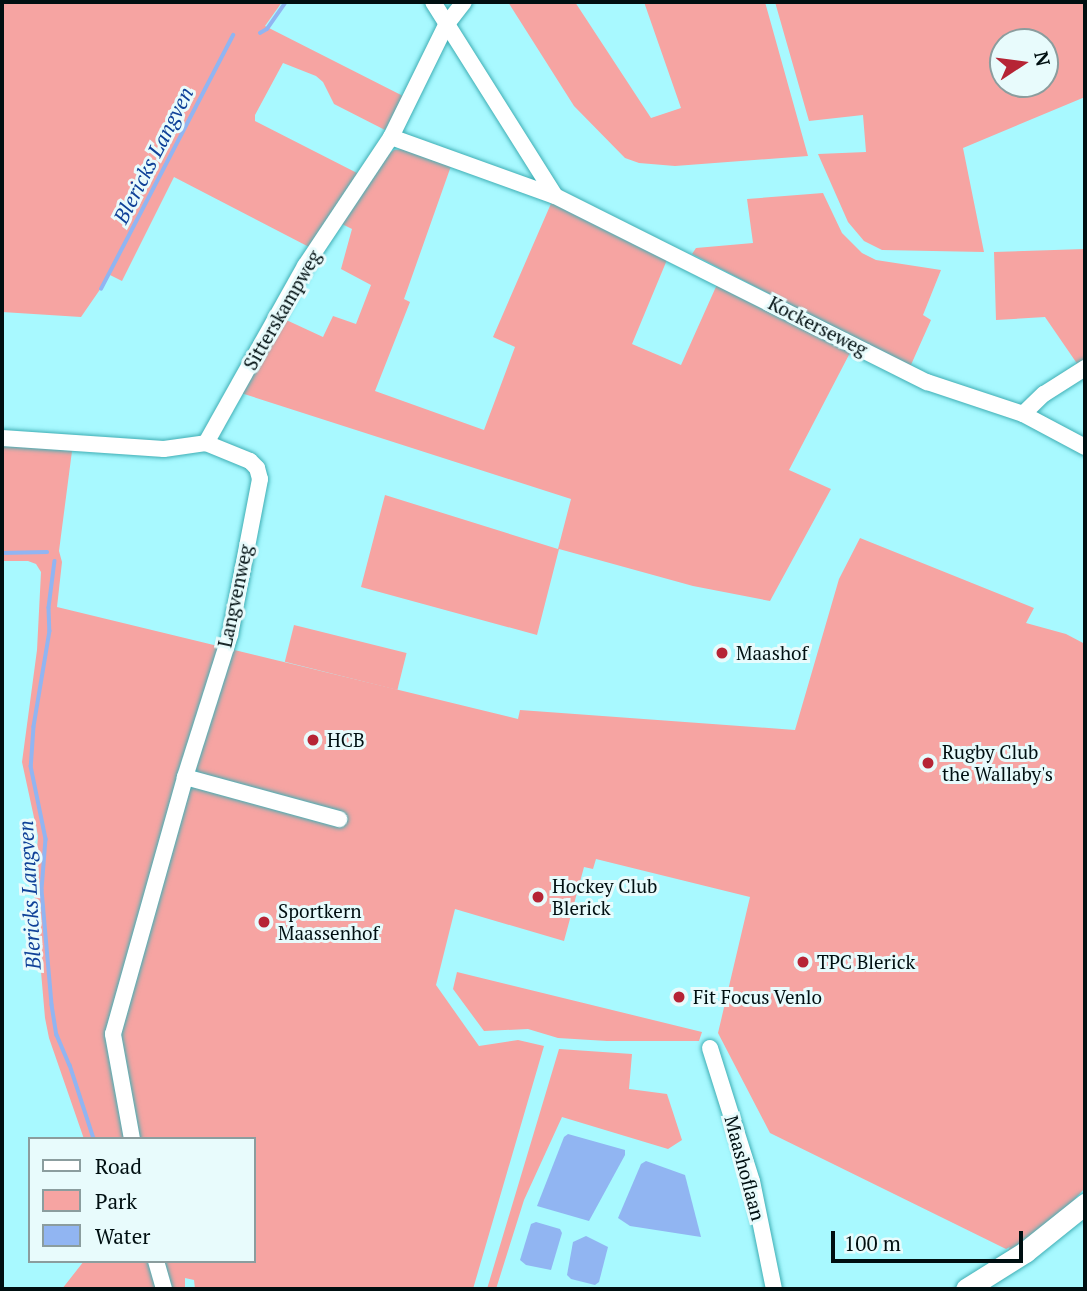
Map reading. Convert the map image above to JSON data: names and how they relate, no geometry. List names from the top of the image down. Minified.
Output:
{"streets":{"street":["Sitterskampweg","Kockerseweg","Langvenweg","Maashoflaan"]},"crossings":[["Sitterskampweg","Kockerseweg"],["Sitterskampweg","Langvenweg"]],"water":["Blericks Langven"],"places":["Maashof","HCB","Rugby Club the Wallaby's","Hockey Club Blerick","Sportkern Maassenhof","TPC Blerick","Fit Focus Venlo"],"legend":["Road","Park","Water"],"scale_bar":"100 m","north":"right"}
